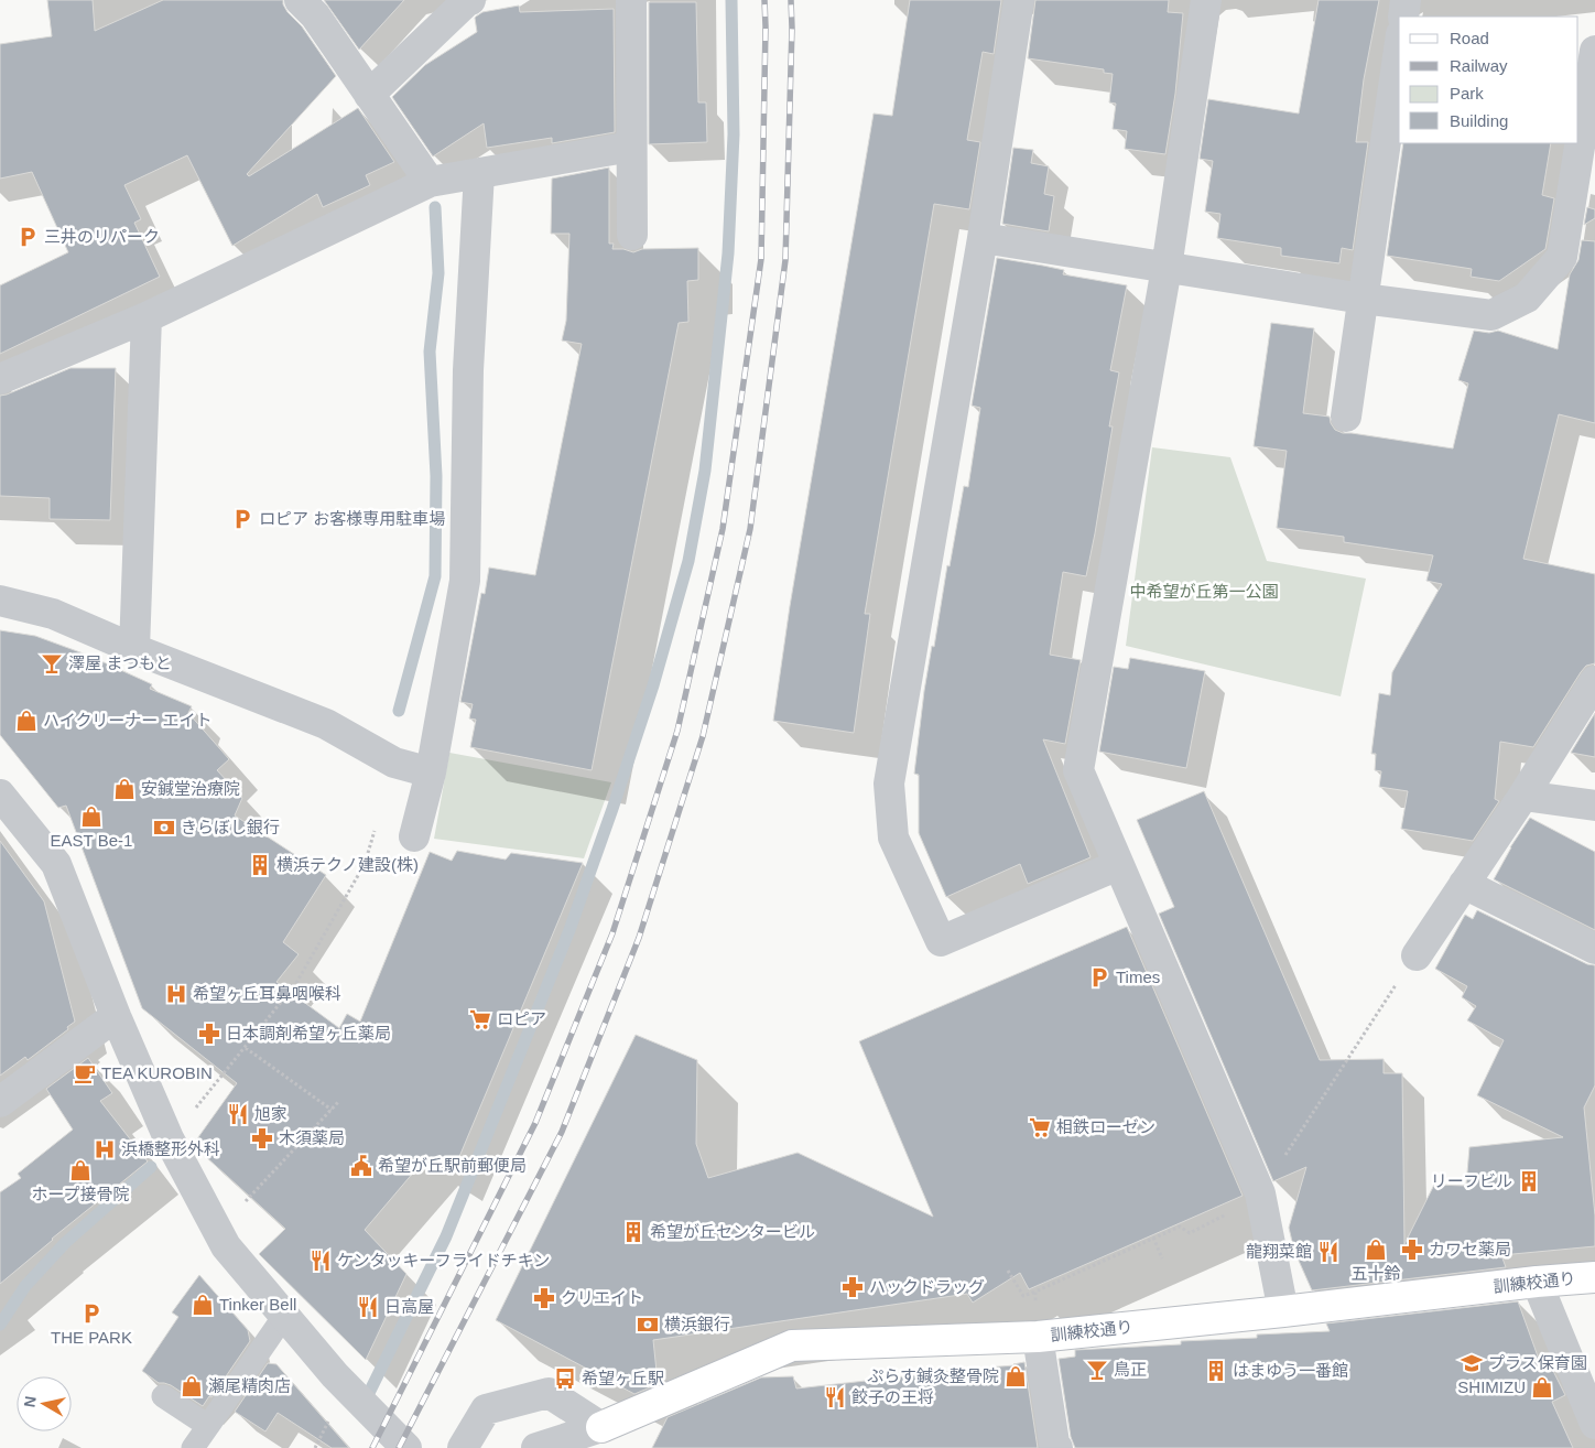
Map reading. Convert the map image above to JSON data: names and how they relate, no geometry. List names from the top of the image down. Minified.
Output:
{"streets":{"street":["訓練校通り"]},"parks":["中希望が丘第一公園"],"places":{"parking":["三井のリパーク","ロピア お客様専用駐車場","Times","THE PARK"],"bar":["澤屋 まつもと","鳥正"],"shop":["ハイクリーナー エイト","安鍼堂治療院","EAST Be-1","ホープ接骨院","五十鈴","Tinker Bell","ぷらす鍼灸整骨院","瀬尾精肉店","SHIMIZU"],"bank":["きらぼし銀行","横浜銀行"],"building":["横浜テクノ建設(株)","リーフビル","希望が丘センタービル","はまゆう一番館"],"hospital":["希望ヶ丘耳鼻咽喉科","浜橋整形外科"],"supermarket":["ロピア","相鉄ローゼン"],"pharmacy":["日本調剤希望ヶ丘薬局","木須薬局","カワセ薬局","ハックドラッグ","クリエイト"],"cafe":["TEA KUROBIN"],"restaurant":["旭家","龍翔菜館","ケンタッキーフライドチキン","日高屋","餃子の王将"],"public building":["希望が丘駅前郵便局"],"school or university":["プラス保育園"],"bus stop":["希望ヶ丘駅"]},"legend":["Road","Railway","Park","Building"],"north":"left"}
